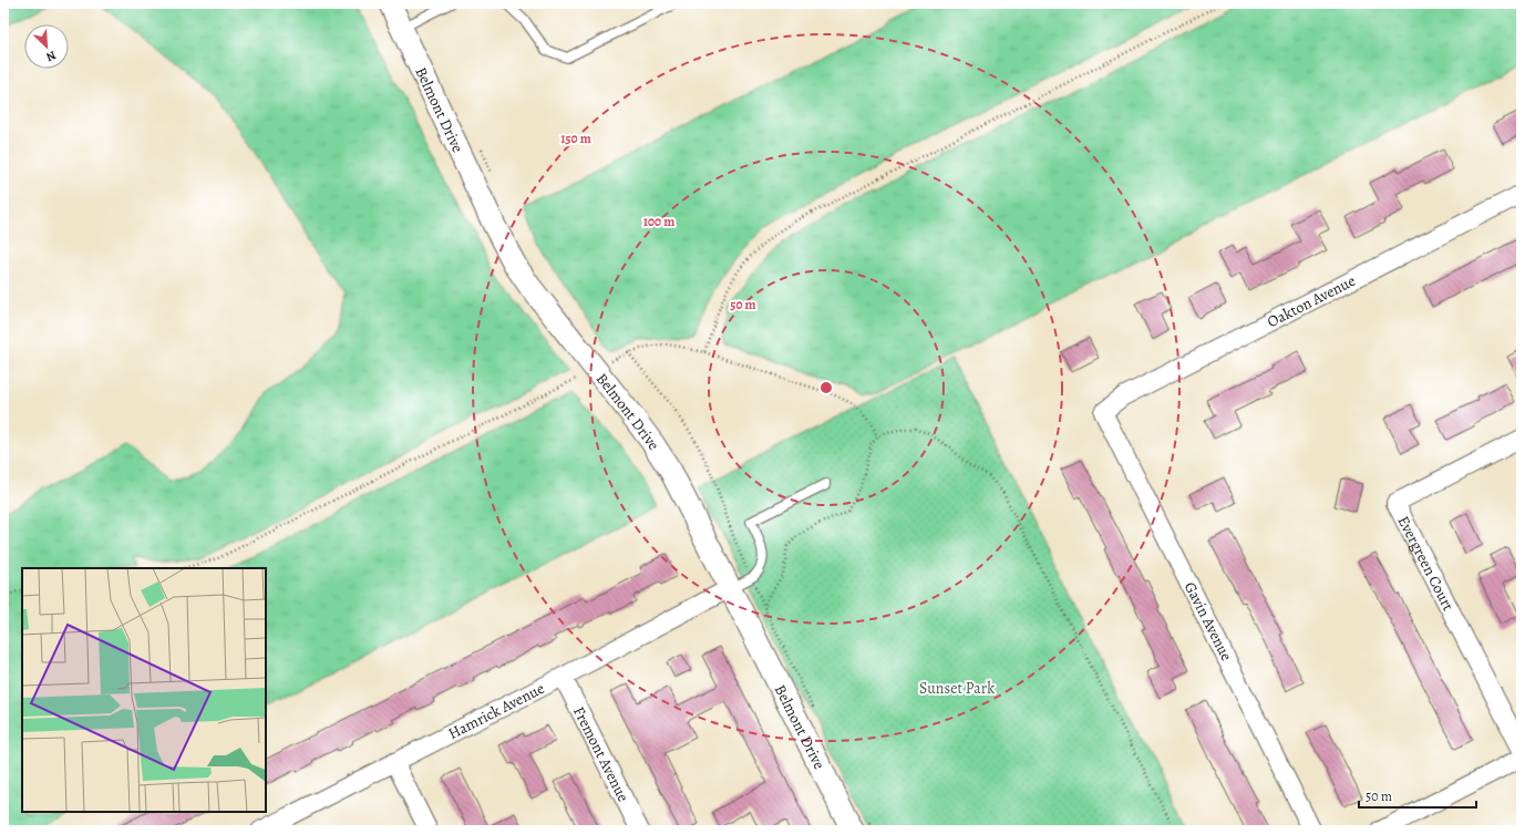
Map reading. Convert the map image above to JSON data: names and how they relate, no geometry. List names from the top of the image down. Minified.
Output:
{"streets":{"street":["Belmont Drive","Oakton Avenue","Evergreen Court","Gavin Avenue","Hamrick Avenue","Fremont Avenue"]},"crossings":[["Belmont Drive","Hamrick Avenue"],["Oakton Avenue","Gavin Avenue"],["Hamrick Avenue","Fremont Avenue"]],"parks":["Sunset Park"],"scale_bar":"50 m","north":"bottom right","rings":["150 m","100 m","50 m"]}
